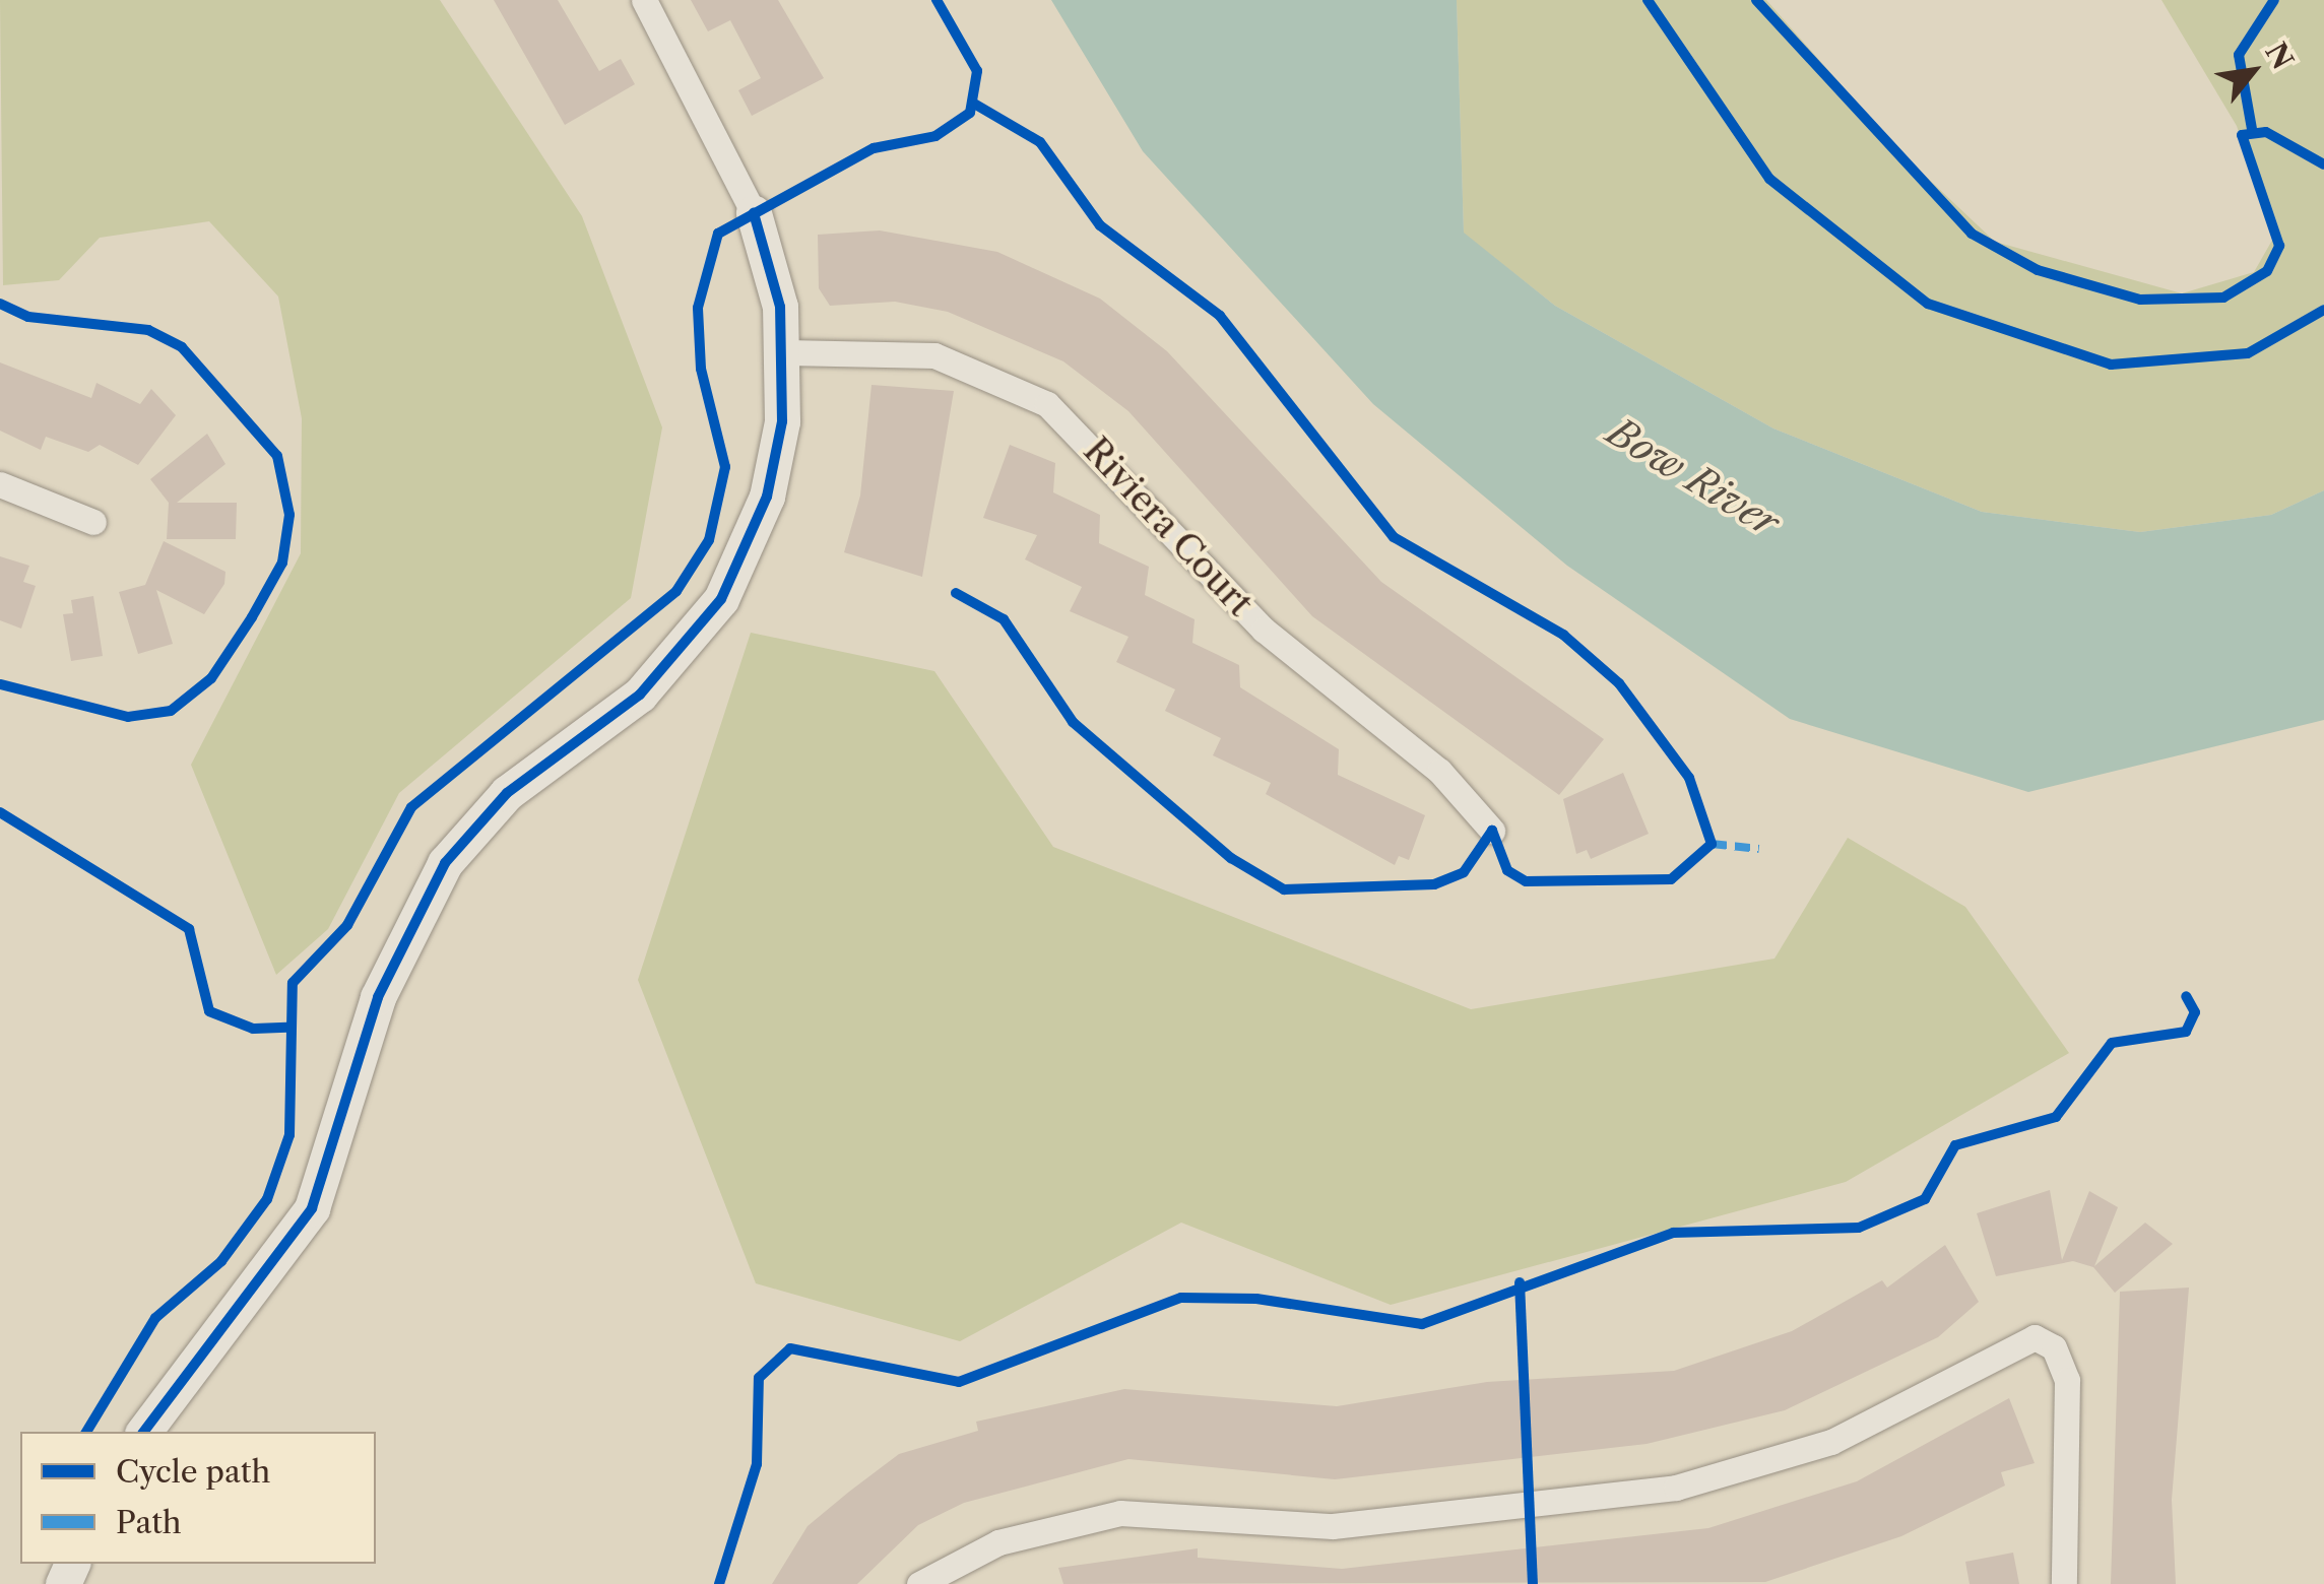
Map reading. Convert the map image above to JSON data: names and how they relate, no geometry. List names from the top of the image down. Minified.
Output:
{"streets":{"street":["Riviera Court"]},"water":["Bow River"],"legend":["Cycle path","Path"],"north":"top right"}
